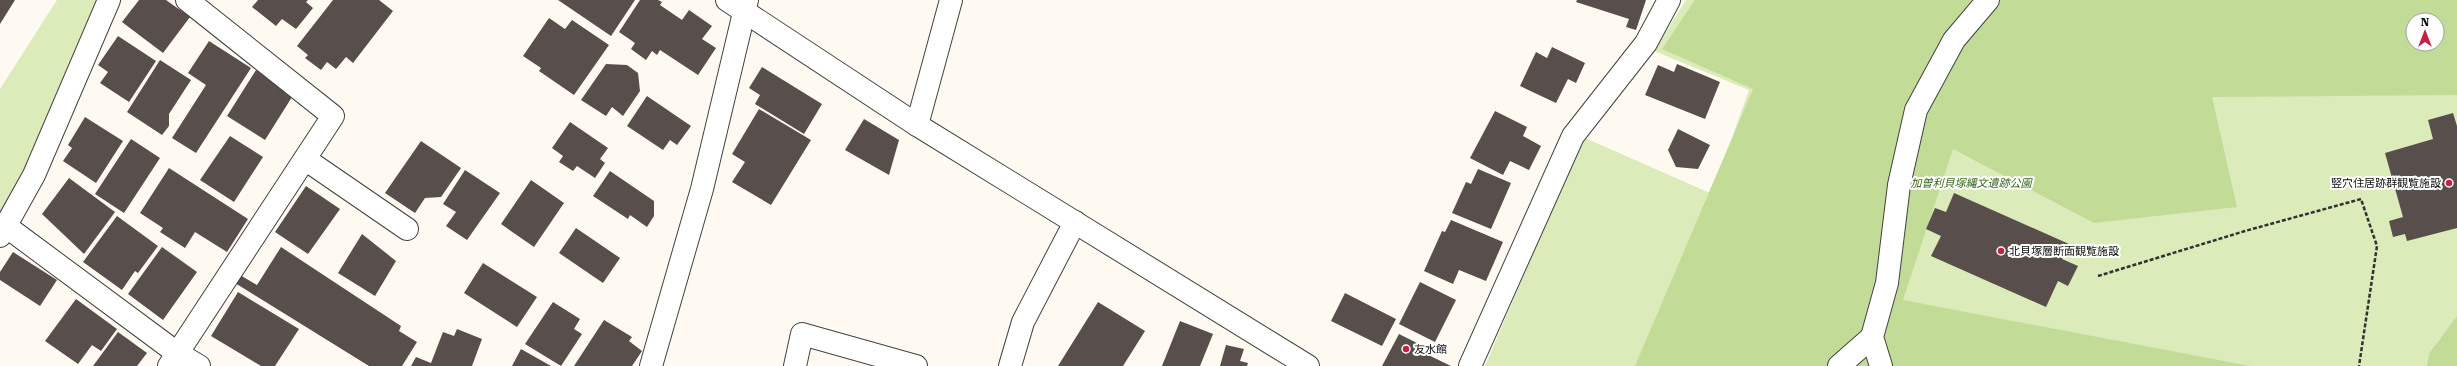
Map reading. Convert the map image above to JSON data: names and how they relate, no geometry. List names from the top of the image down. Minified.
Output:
{"parks":["加曽利貝塚縄文遺跡公園"],"places":["竪穴住居跡群観覧施設","北貝塚層断面観覧施設","友水館"],"north":"top"}
